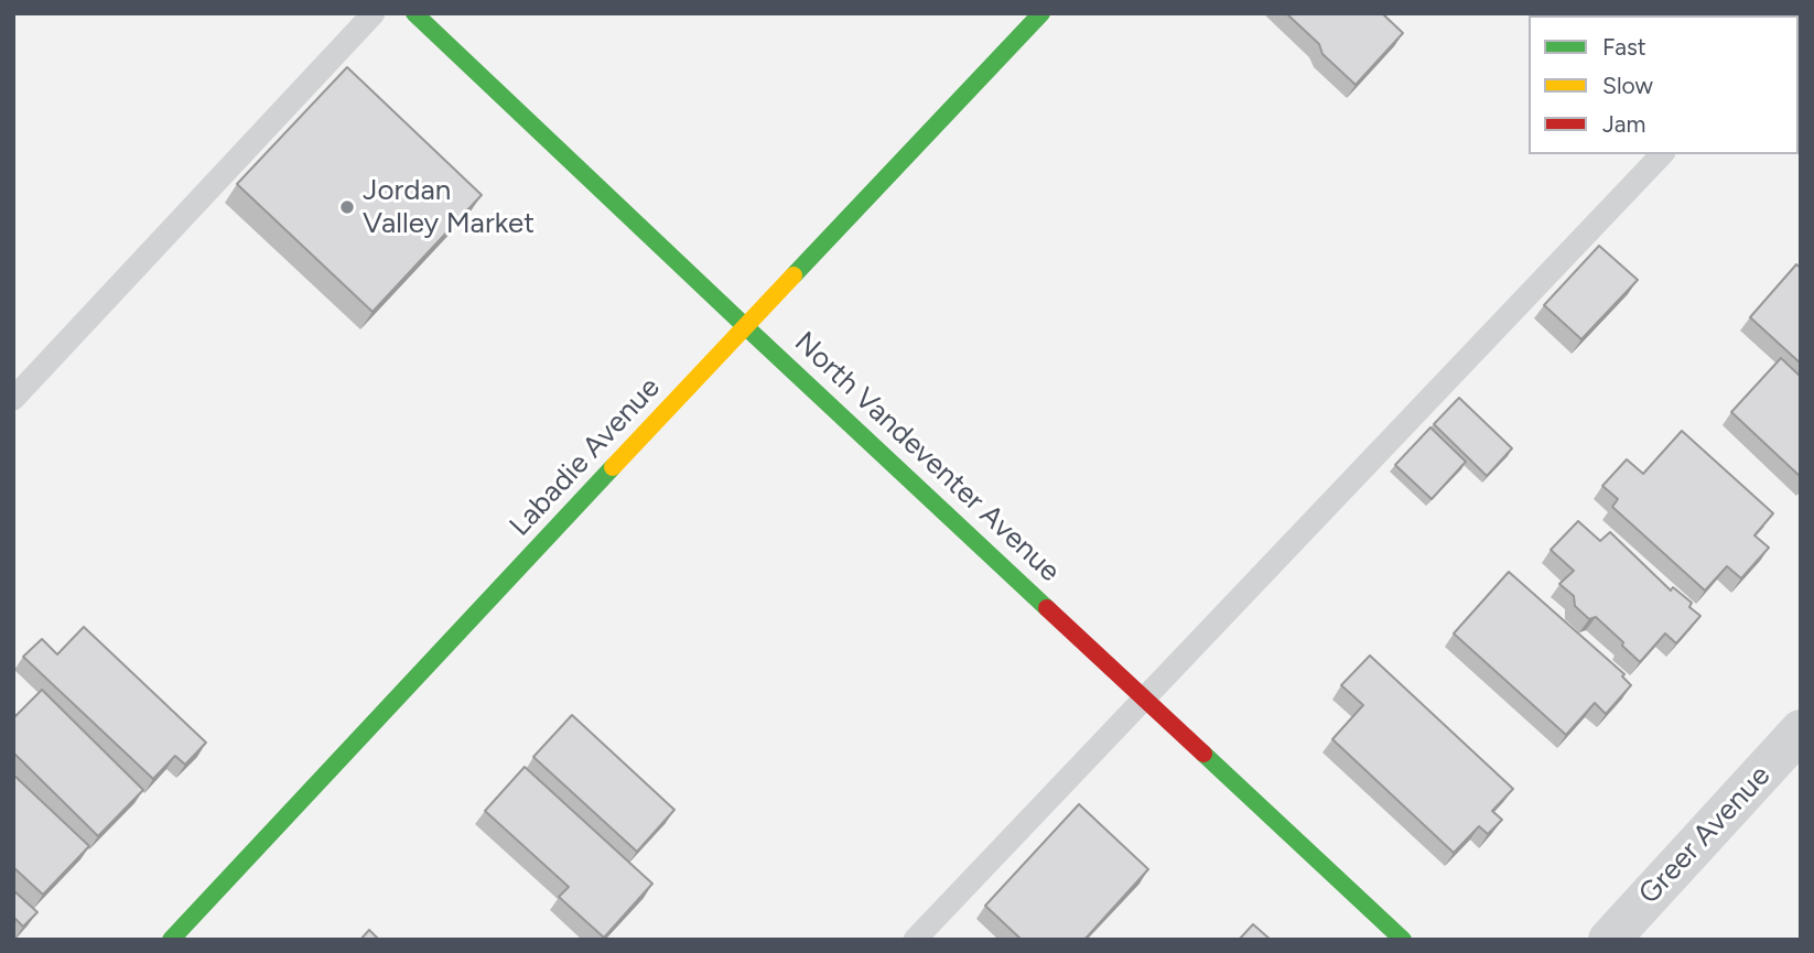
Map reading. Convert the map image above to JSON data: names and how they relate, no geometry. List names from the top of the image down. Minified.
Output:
{"streets":{"main road":["Labadie Avenue","North Vandeventer Avenue"],"street":["Greer Avenue"]},"crossings":[["Labadie Avenue","North Vandeventer Avenue"]],"places":["Jordan Valley Market"],"legend":["Fast","Slow","Jam"]}
